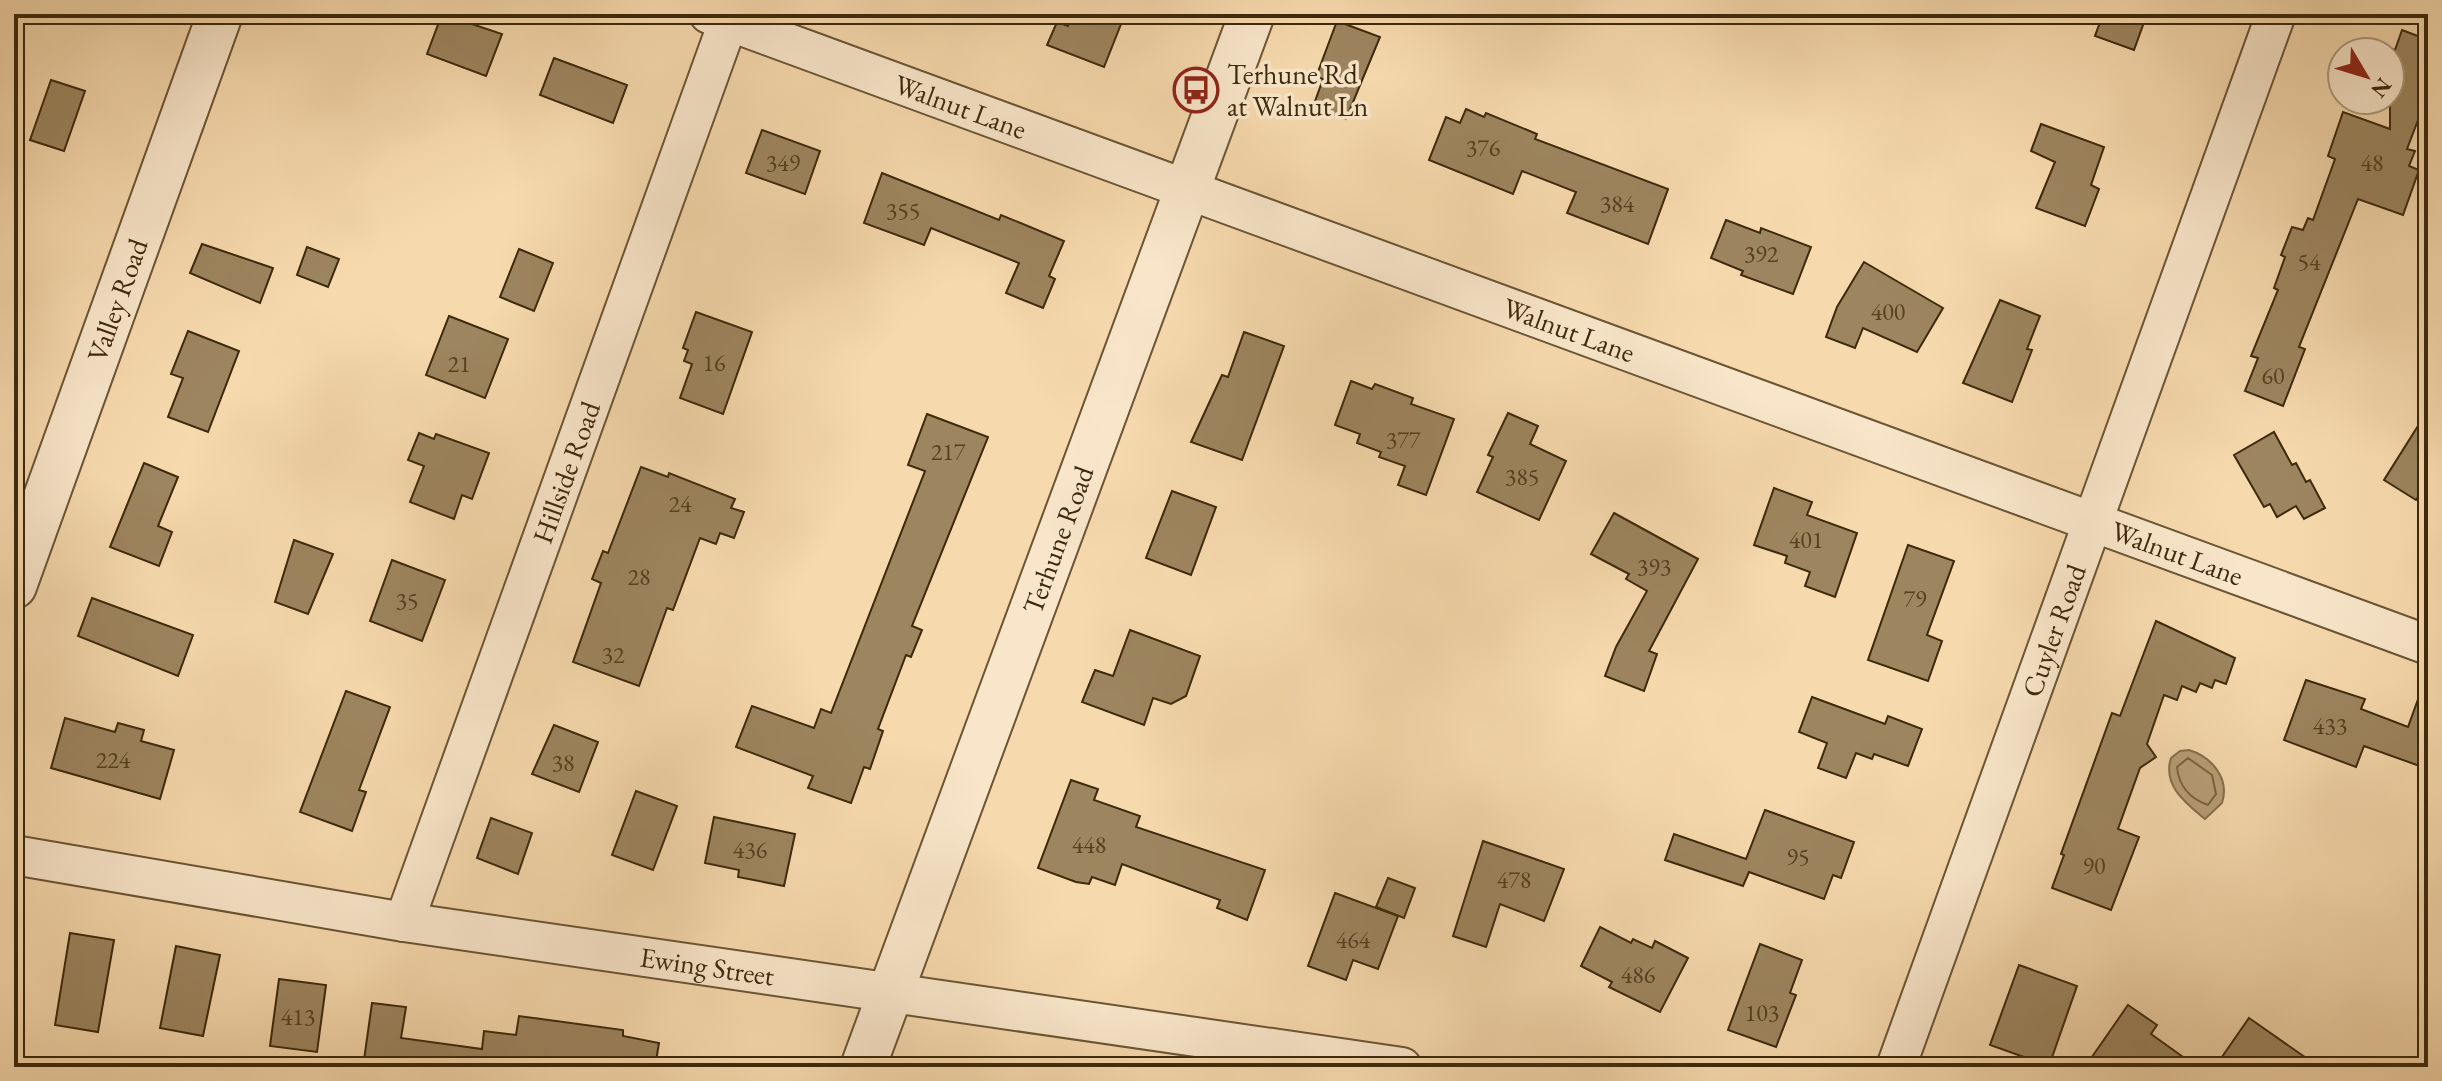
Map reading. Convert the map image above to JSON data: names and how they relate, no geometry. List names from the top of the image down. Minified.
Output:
{"streets":{"street":["Walnut Lane","Valley Road","Hillside Road","Terhune Road","Cuyler Road","Ewing Street"]},"crossings":[["Walnut Lane","Hillside Road"],["Walnut Lane","Terhune Road"],["Walnut Lane","Cuyler Road"],["Hillside Road","Ewing Street"],["Terhune Road","Ewing Street"]],"places":{"bus stop":["Terhune Rd at Walnut Ln"]},"house_numbers":["376","349","48","384","355","392","54","400","16","21","60","377","217","385","24","401","393","28","79","35","32","433","224","38","448","436","95","90","478","464","486","103","413"],"north":"bottom right"}
